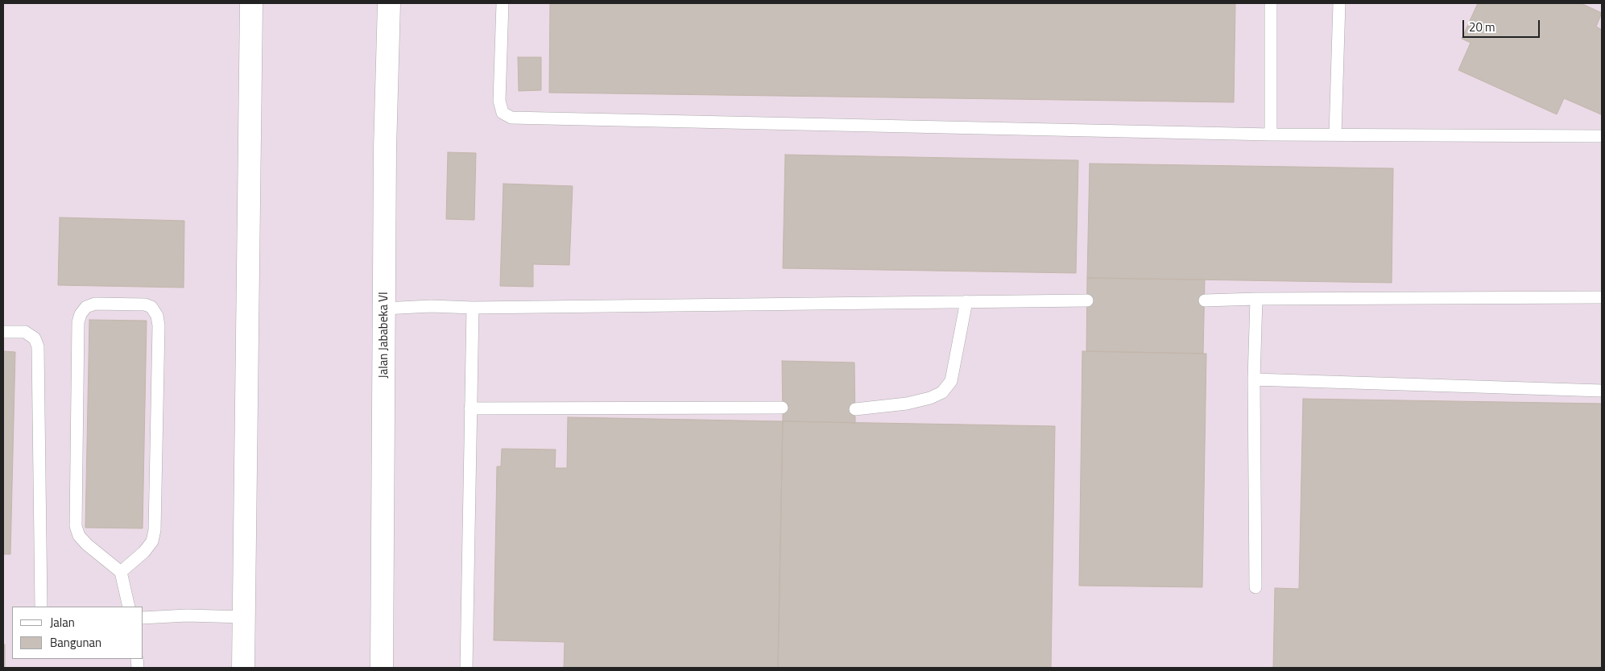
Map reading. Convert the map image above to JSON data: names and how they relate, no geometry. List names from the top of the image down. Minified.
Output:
{"streets":{"street":["Jalan Jababeka VI"]},"legend":["Jalan","Bangunan"],"scale_bar":"20 m"}
